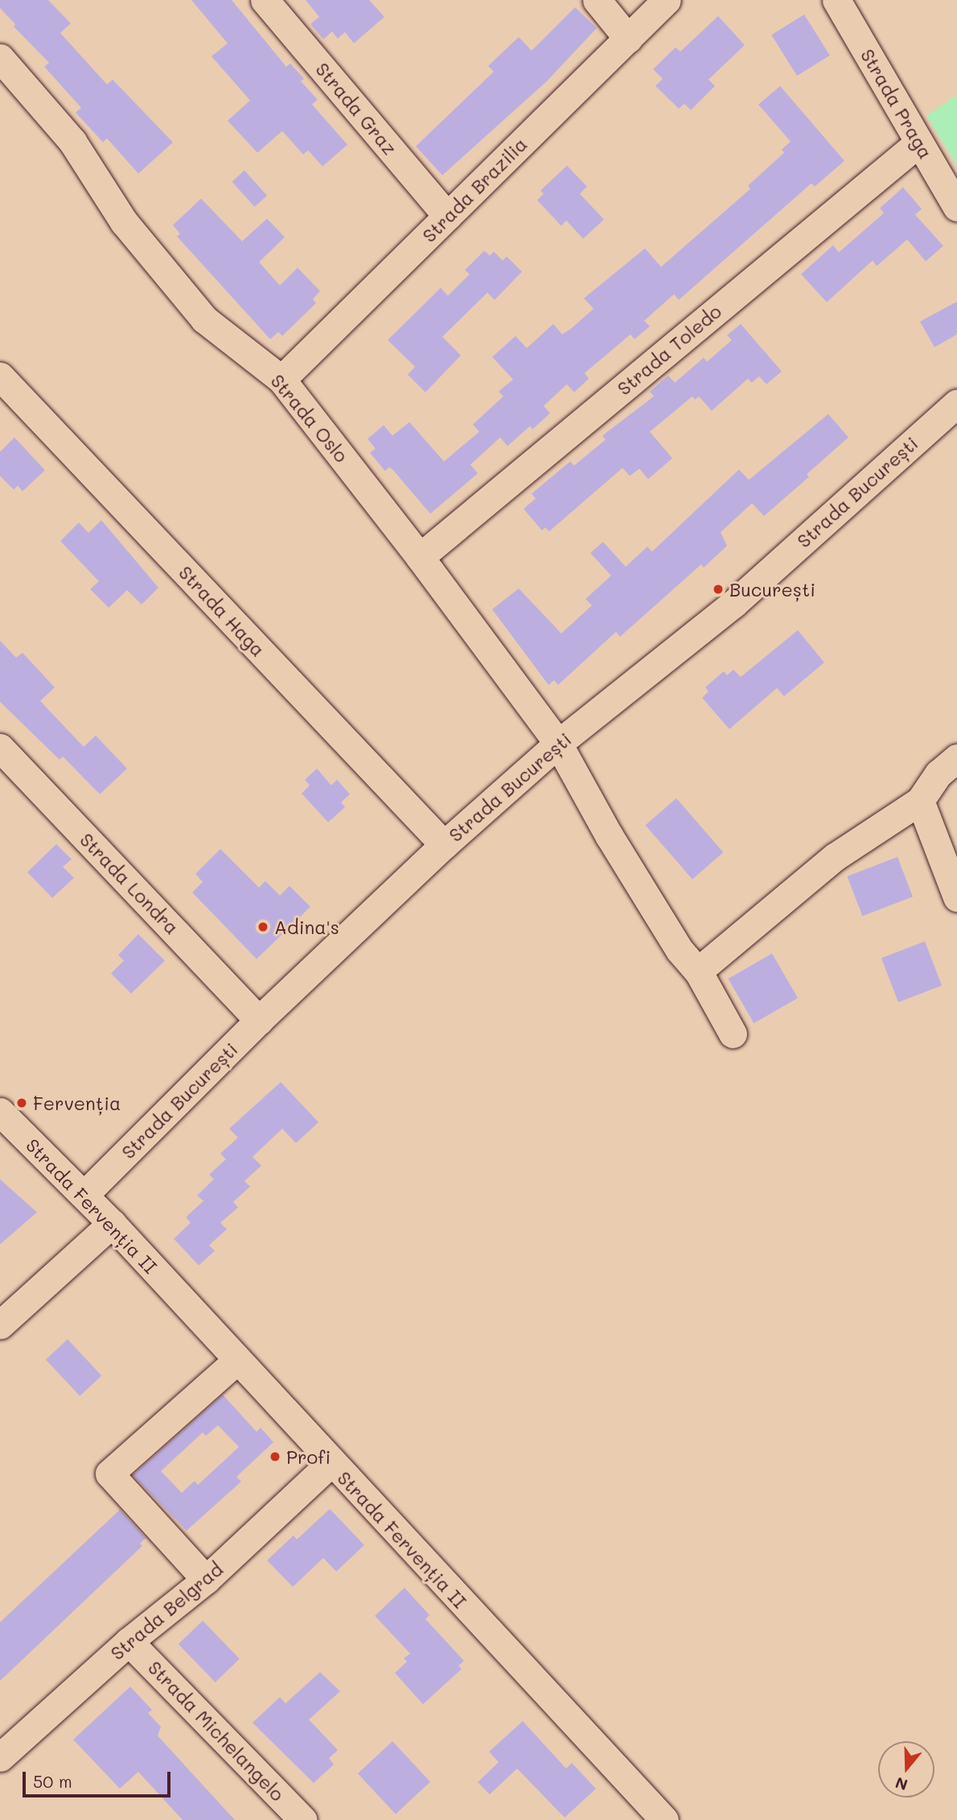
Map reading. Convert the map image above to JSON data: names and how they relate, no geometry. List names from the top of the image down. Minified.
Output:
{"streets":{"street":["Strada Praga","Strada Graz","Strada Brazilia","Strada Toledo","Strada Oslo","Strada București","Strada Haga","Strada Londra","Strada Fervenția II","Strada Belgrad","Strada Michelangelo"]},"crossings":[["Strada Praga","Strada Toledo"],["Strada Graz","Strada Brazilia"],["Strada Brazilia","Strada Oslo"],["Strada Toledo","Strada Oslo"],["Strada Oslo","Strada București"],["Strada București","Strada Haga"],["Strada București","Strada Londra"],["Strada București","Strada Fervenția II"],["Strada Fervenția II","Strada Belgrad"],["Strada Belgrad","Strada Michelangelo"]],"places":["București","Adina's","Fervenția","Profi"],"scale_bar":"50 m","north":"bottom"}
